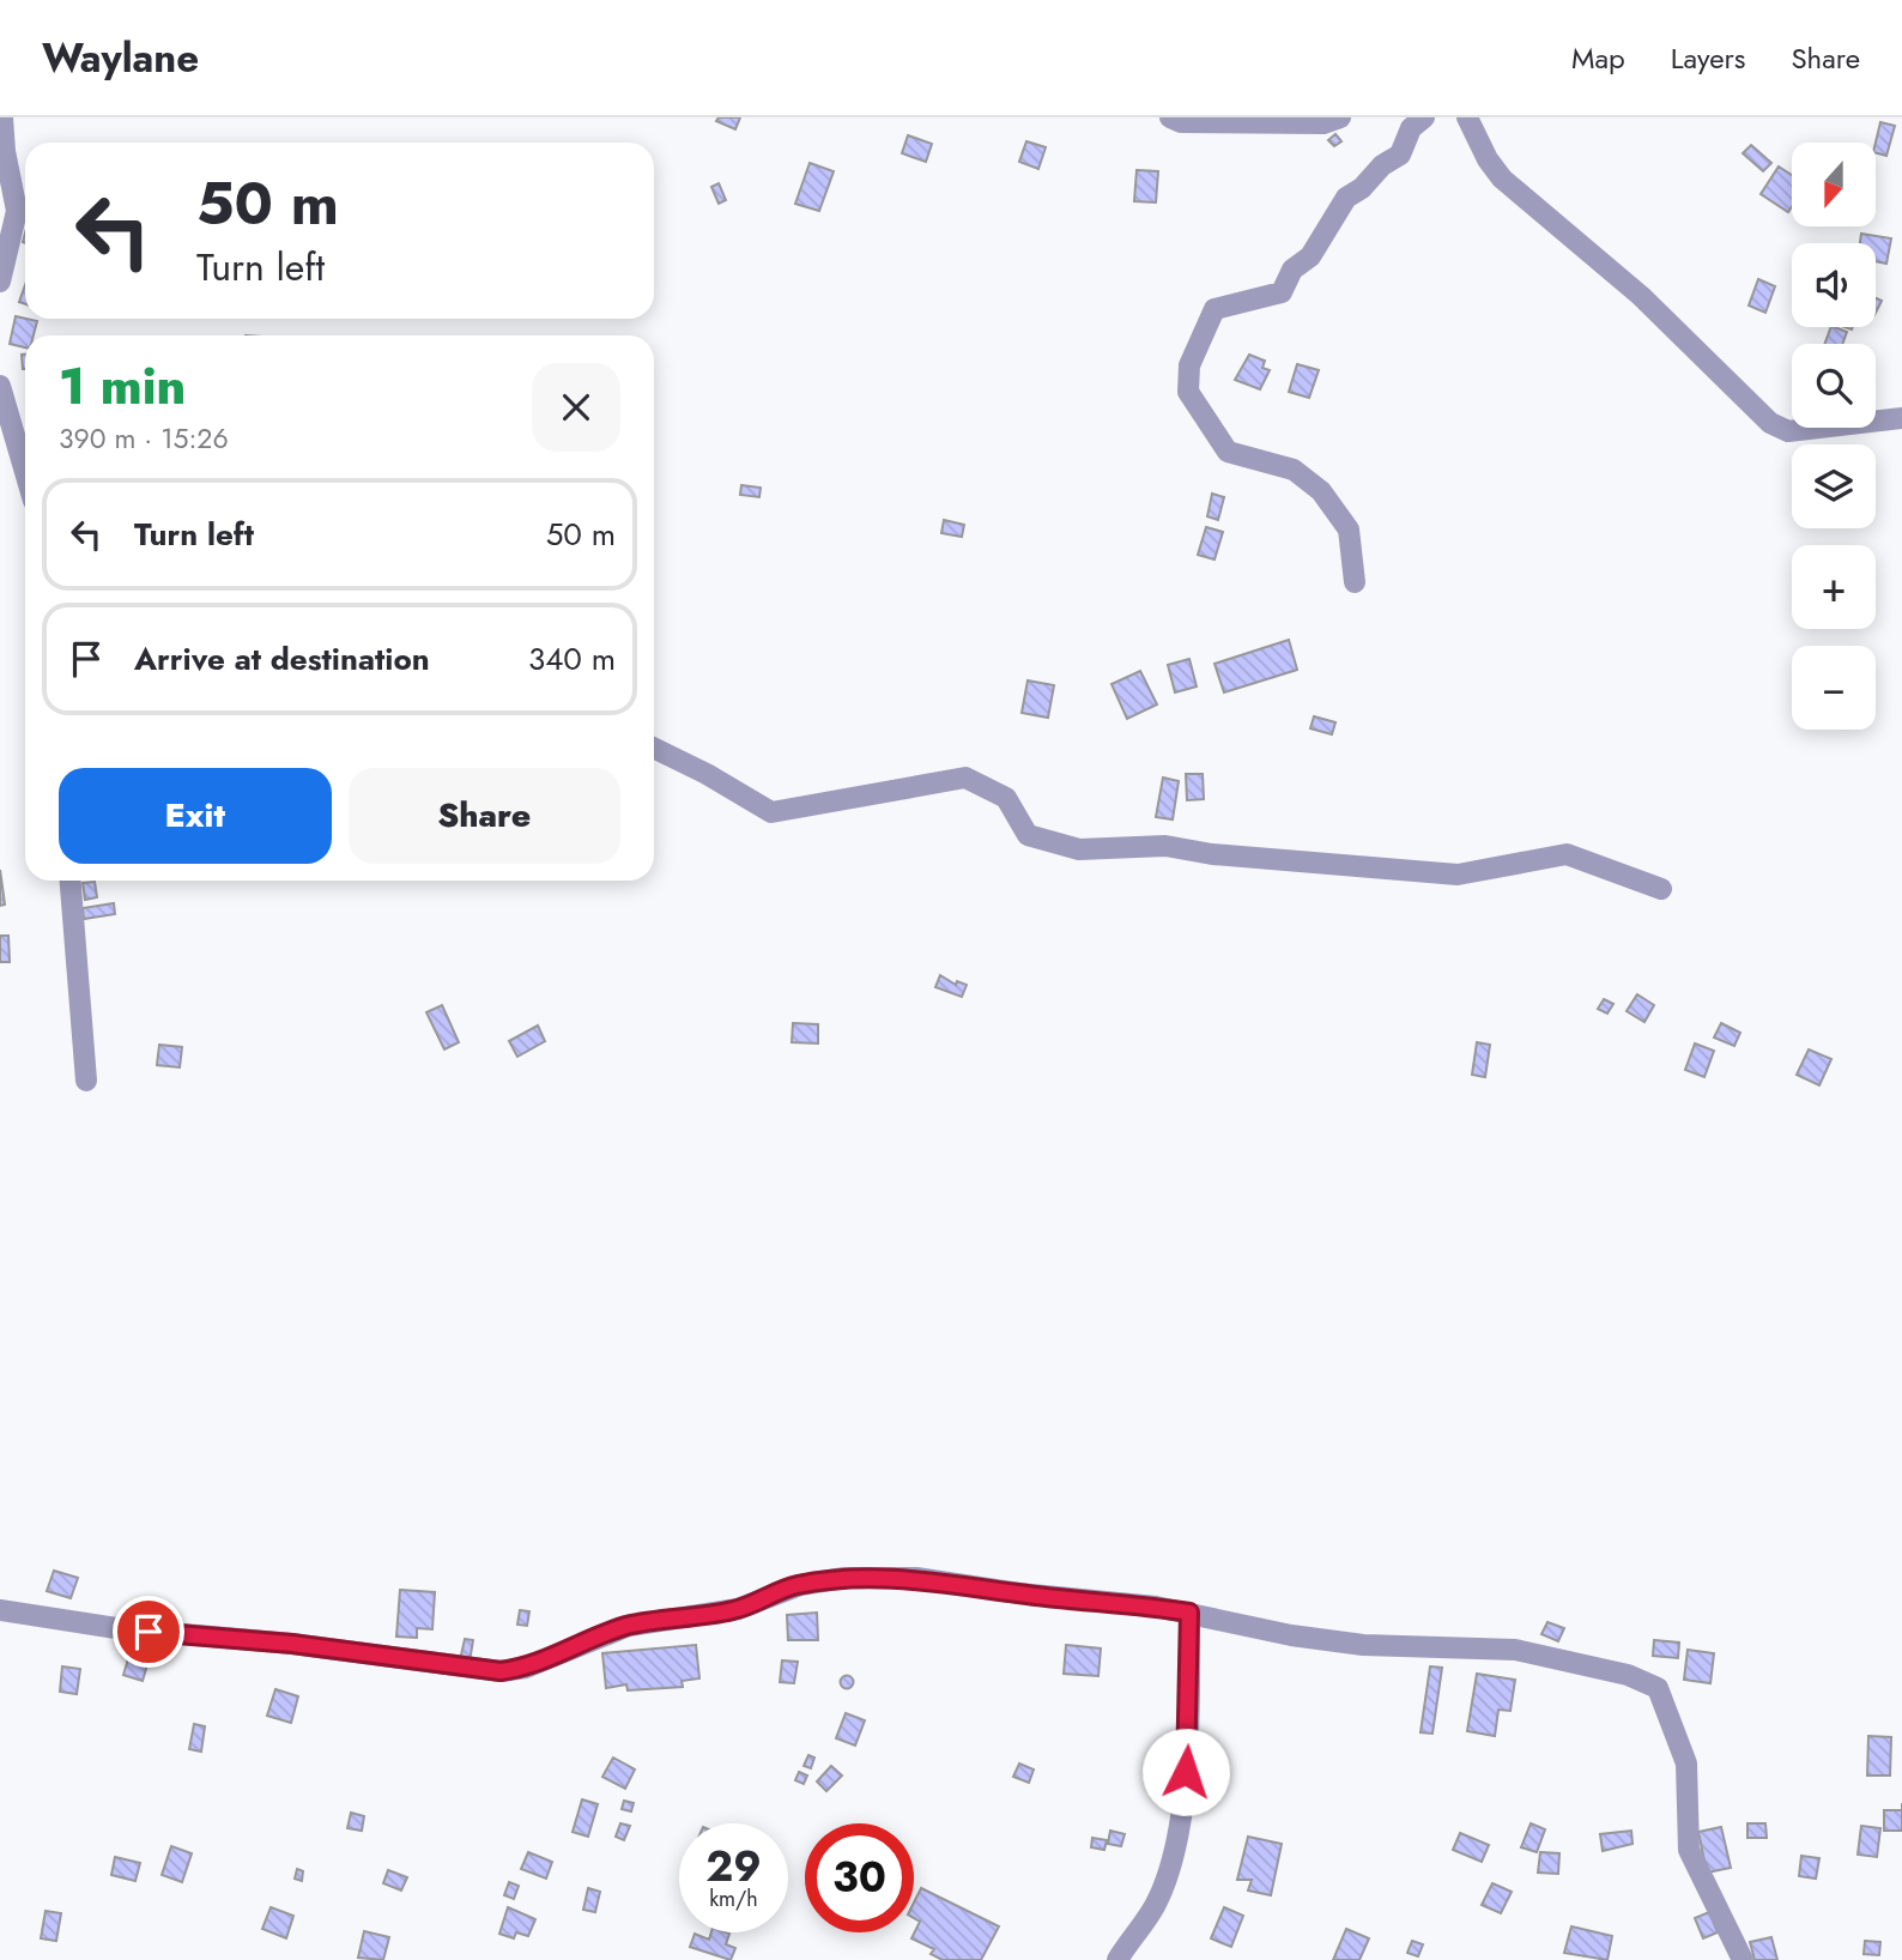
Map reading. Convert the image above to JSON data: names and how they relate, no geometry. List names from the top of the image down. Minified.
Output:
{"north":"bottom","page":{"header":"Waylane","nav":["Map","Layers","Share"],"map_buttons":["+","−"],"turn":["50 m","Turn left"],"heading":["1 min","390 m · 15:26"],"list":[{"name":"Turn left","value":"50 m"},{"name":"Arrive at destination","value":"340 m"}],"buttons":["Exit","Share"],"speed":"29 km/h","limit":"30"}}
